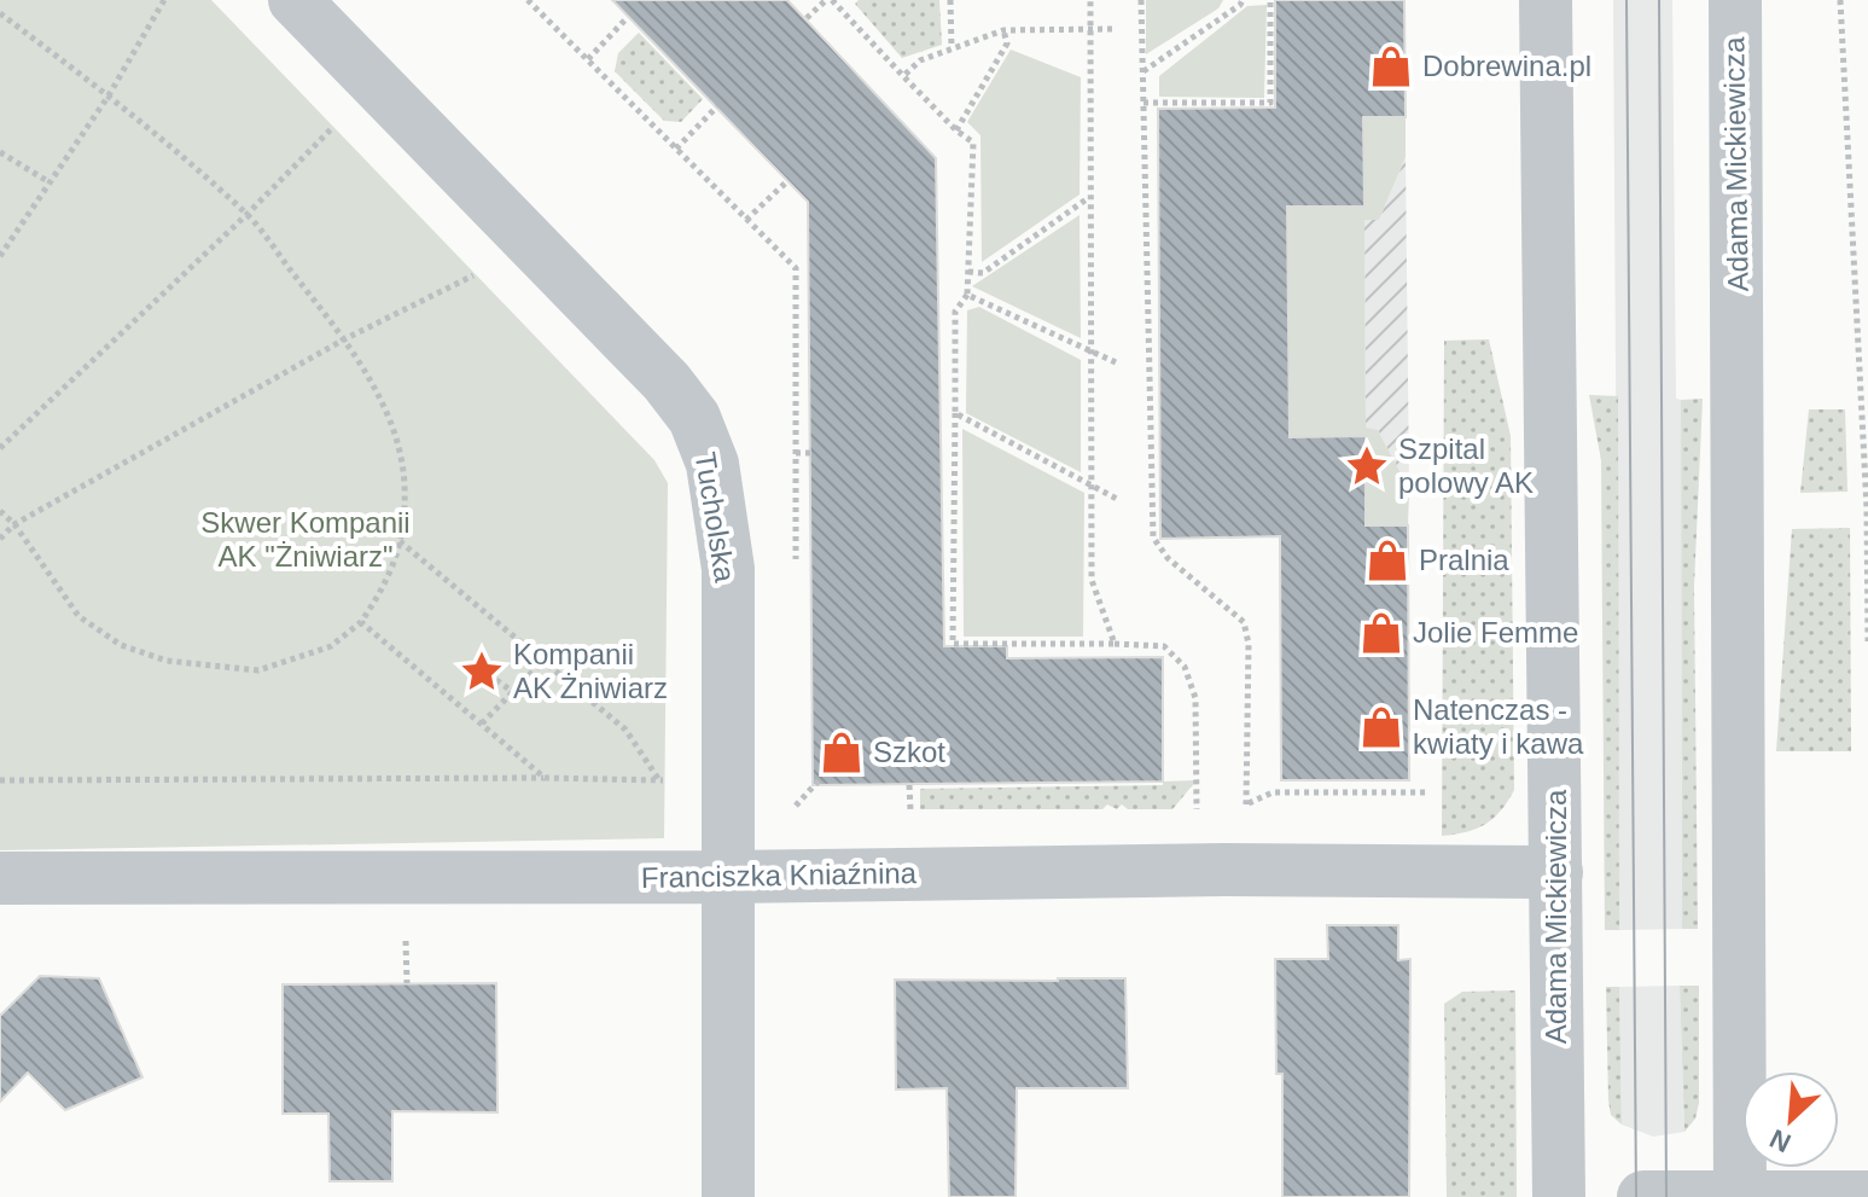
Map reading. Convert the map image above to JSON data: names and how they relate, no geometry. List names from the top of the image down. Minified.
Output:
{"streets":{"street":["Adama Mickiewicza","Tucholska","Franciszka Kniaźnina"]},"crossings":[["Adama Mickiewicza","Franciszka Kniaźnina"],["Tucholska","Franciszka Kniaźnina"]],"parks":["Skwer Kompanii AK \"Żniwiarz\""],"places":{"shop":["Dobrewina.pl","Pralnia","Jolie Femme","Natenczas - kwiaty i kawa","Szkot"],"place":["Szpital polowy AK","Kompanii AK Żniwiarz"]},"north":"bottom left"}
